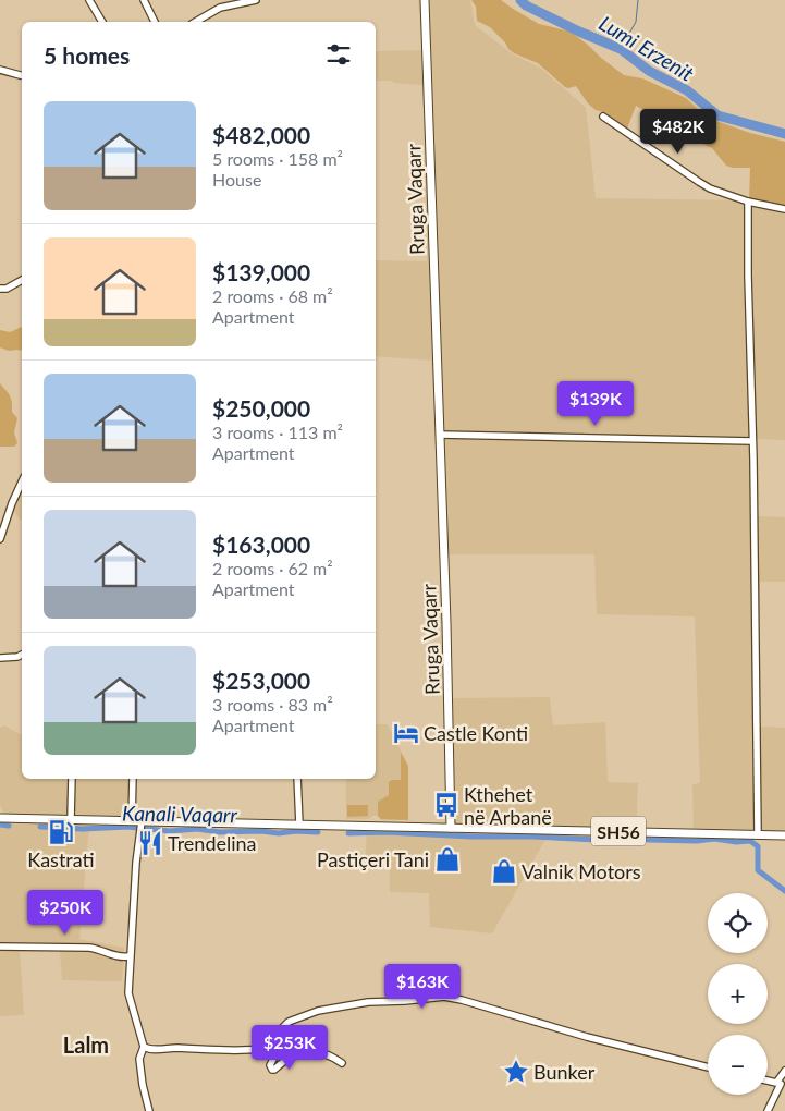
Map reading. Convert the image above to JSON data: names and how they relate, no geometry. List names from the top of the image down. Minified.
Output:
{"streets":{"main road":["Rruga Vaqarr","SH56"]},"crossings":[["Rruga Vaqarr","SH56"]],"districts":["Lalm"],"water":["Lumi Erzenit","Kanali Vaqarr"],"places":{"hotel":["Castle Konti"],"bus stop":["Kthehet në Arbanë"],"fuel station":["Kastrati"],"restaurant":["Trendelina"],"shop":["Pastiçeri Tani","Valnik Motors"],"place":["Bunker"]},"page":{"heading":"5 homes","list":[{"name":"$482,000","note":"5 rooms · 158 m² · House"},{"name":"$139,000","note":"2 rooms · 68 m² · Apartment"},{"name":"$250,000","note":"3 rooms · 113 m² · Apartment"},{"name":"$163,000","note":"2 rooms · 62 m² · Apartment"},{"name":"$253,000","note":"3 rooms · 83 m² · Apartment"}],"price":["$482K","$139K","$250K","$163K","$253K"],"map_buttons":["+","−"]}}
